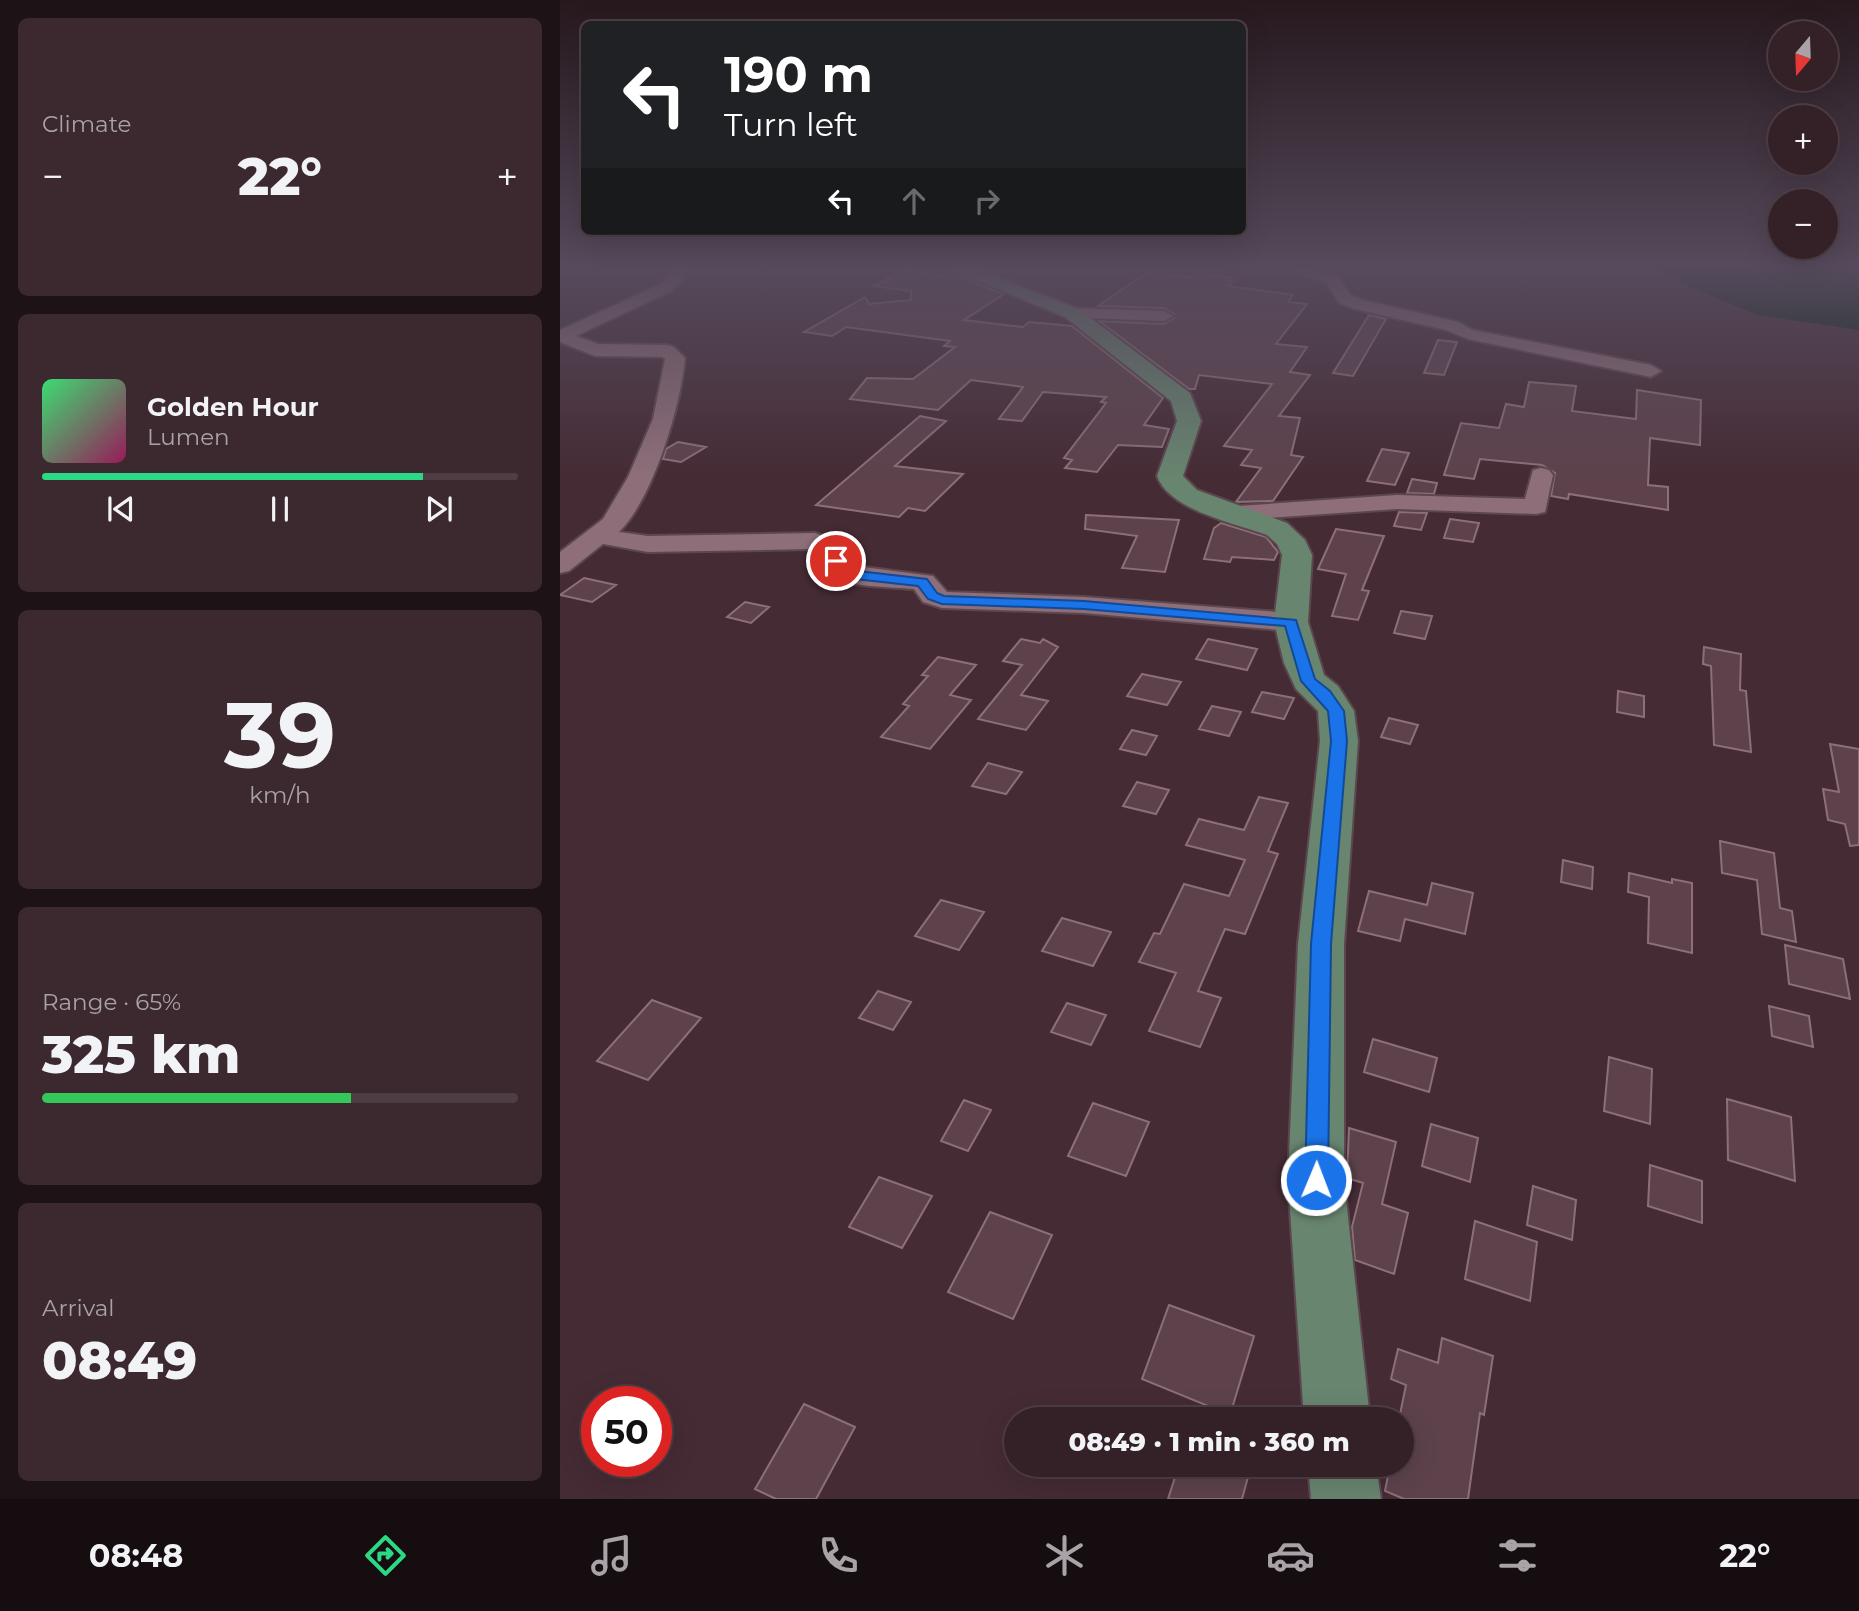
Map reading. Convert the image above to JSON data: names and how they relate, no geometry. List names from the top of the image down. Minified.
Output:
{"north":"bottom","page":{"tile":["Climate",["39","km/h"],["Range · 65%","325 km"],["Arrival","08:49"]],"map_buttons":["+","−"],"turn":["190 m","Turn left"],"heat":["−","22°","+"],"song":["Golden Hour","Lumen"],"limit":"50","trip":"08:49 · 1 min · 360 m","tabs":["08:48","22°"]}}
